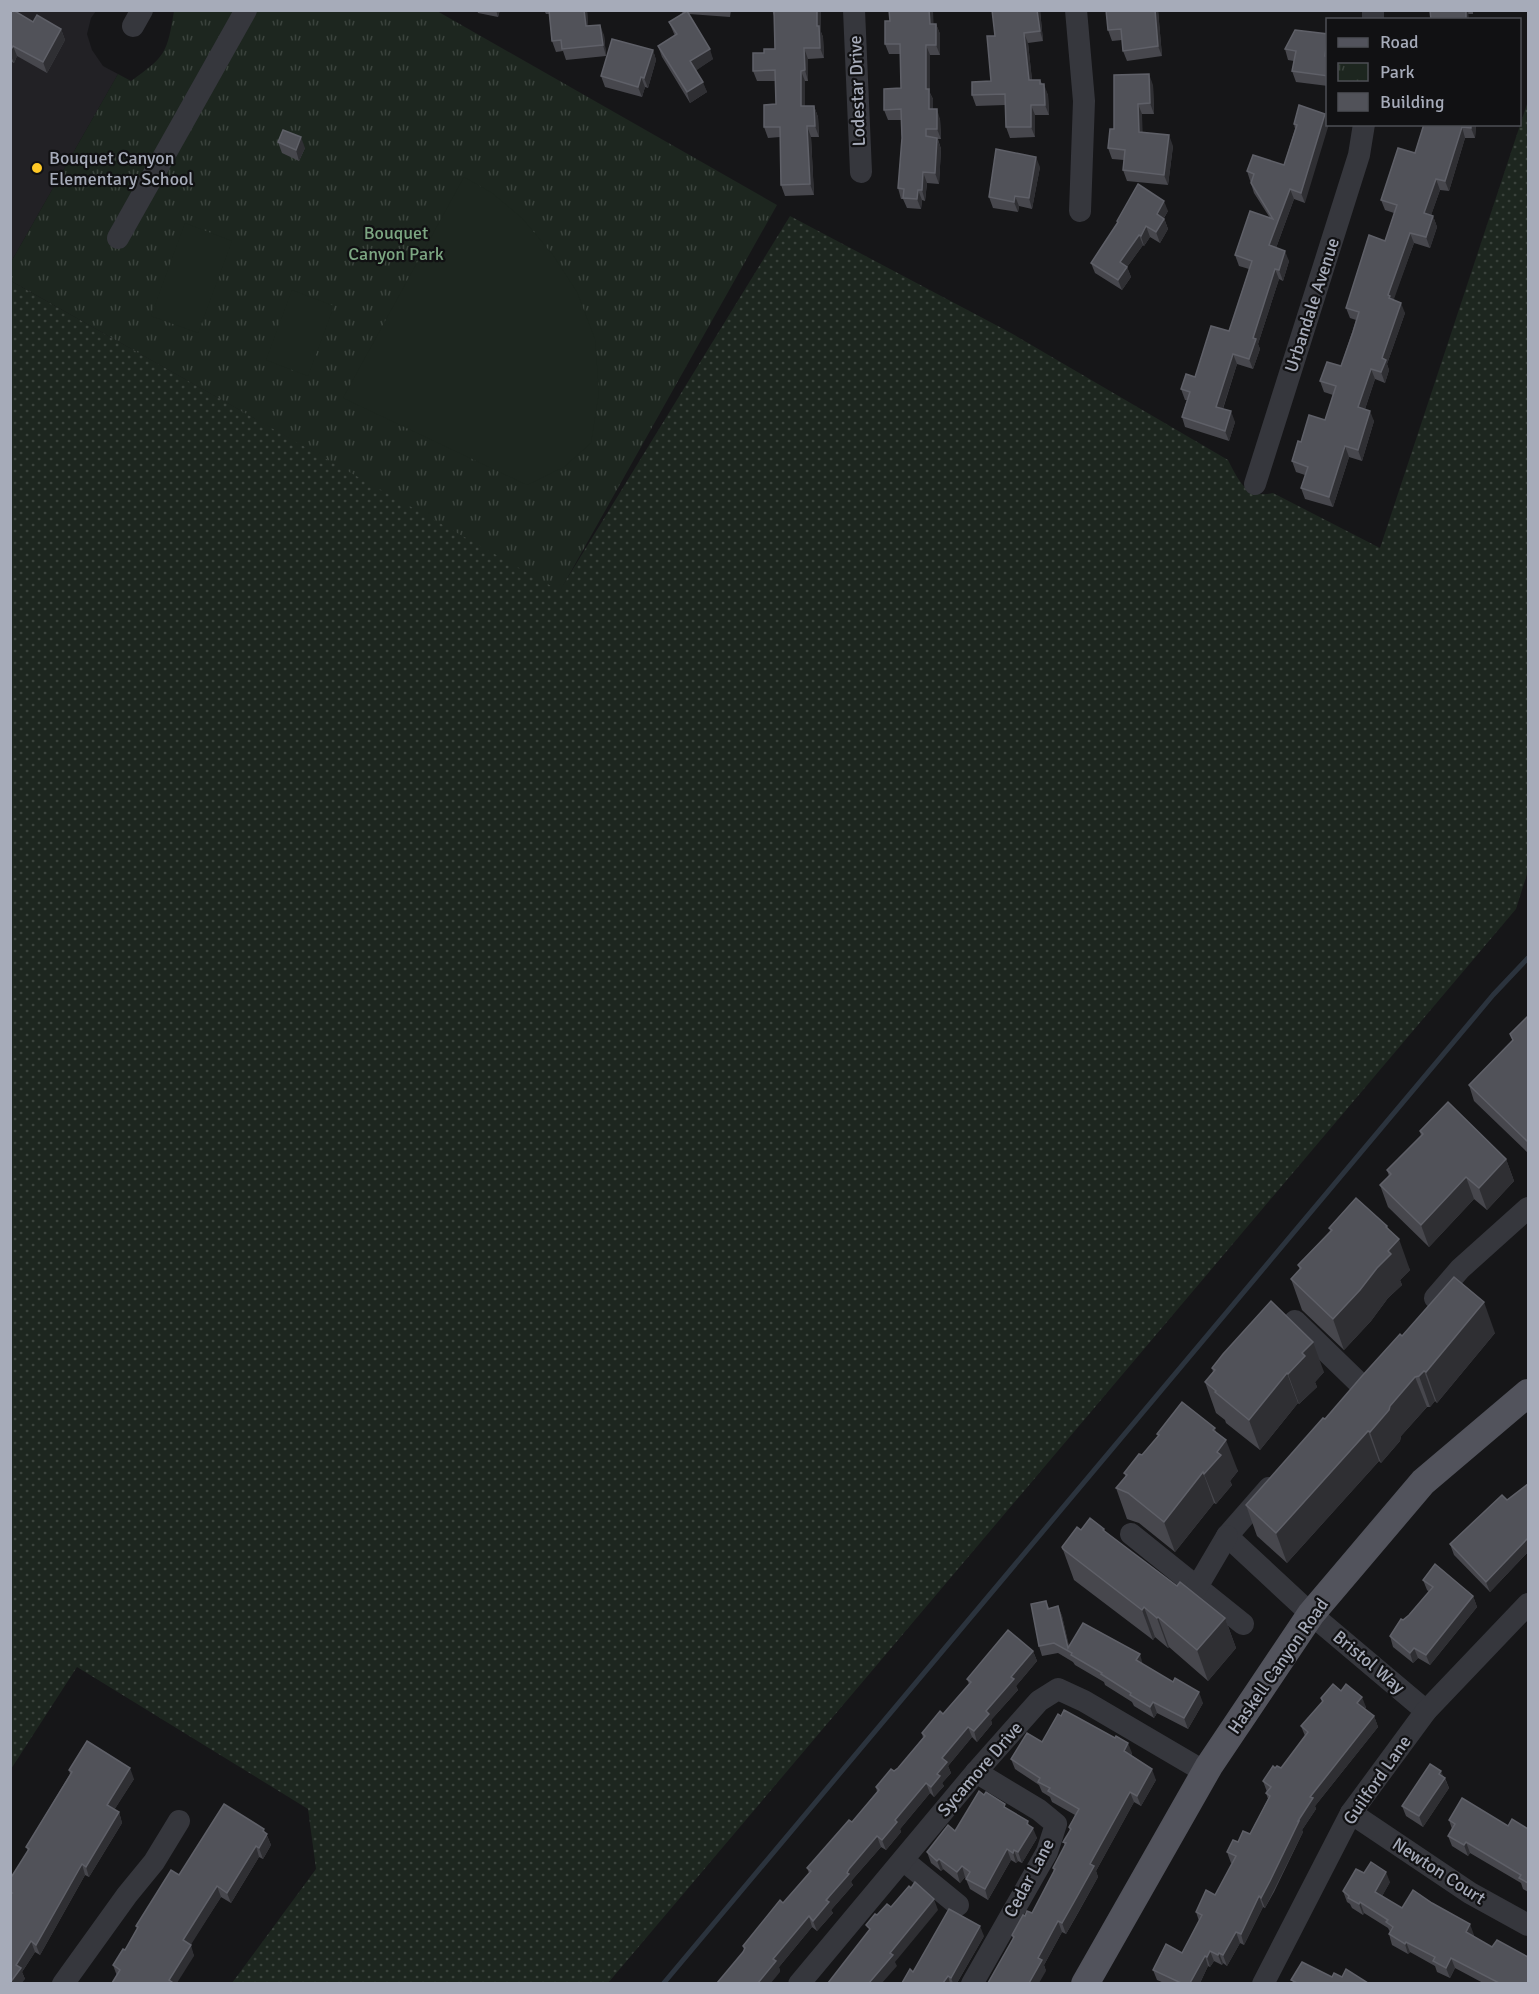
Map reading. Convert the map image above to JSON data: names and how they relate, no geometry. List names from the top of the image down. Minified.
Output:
{"streets":{"main road":["Haskell Canyon Road"],"street":["Lodestar Drive","Urbandale Avenue","Bristol Way","Sycamore Drive","Guilford Lane","Newton Court","Cedar Lane"]},"crossings":[["Bristol Way","Haskell Canyon Road"],["Bristol Way","Guilford Lane"],["Haskell Canyon Road","Sycamore Drive"],["Sycamore Drive","Cedar Lane"],["Guilford Lane","Newton Court"]],"parks":["Bouquet Canyon Park"],"places":["Bouquet Canyon Elementary School"],"legend":["Road","Park","Building"]}
